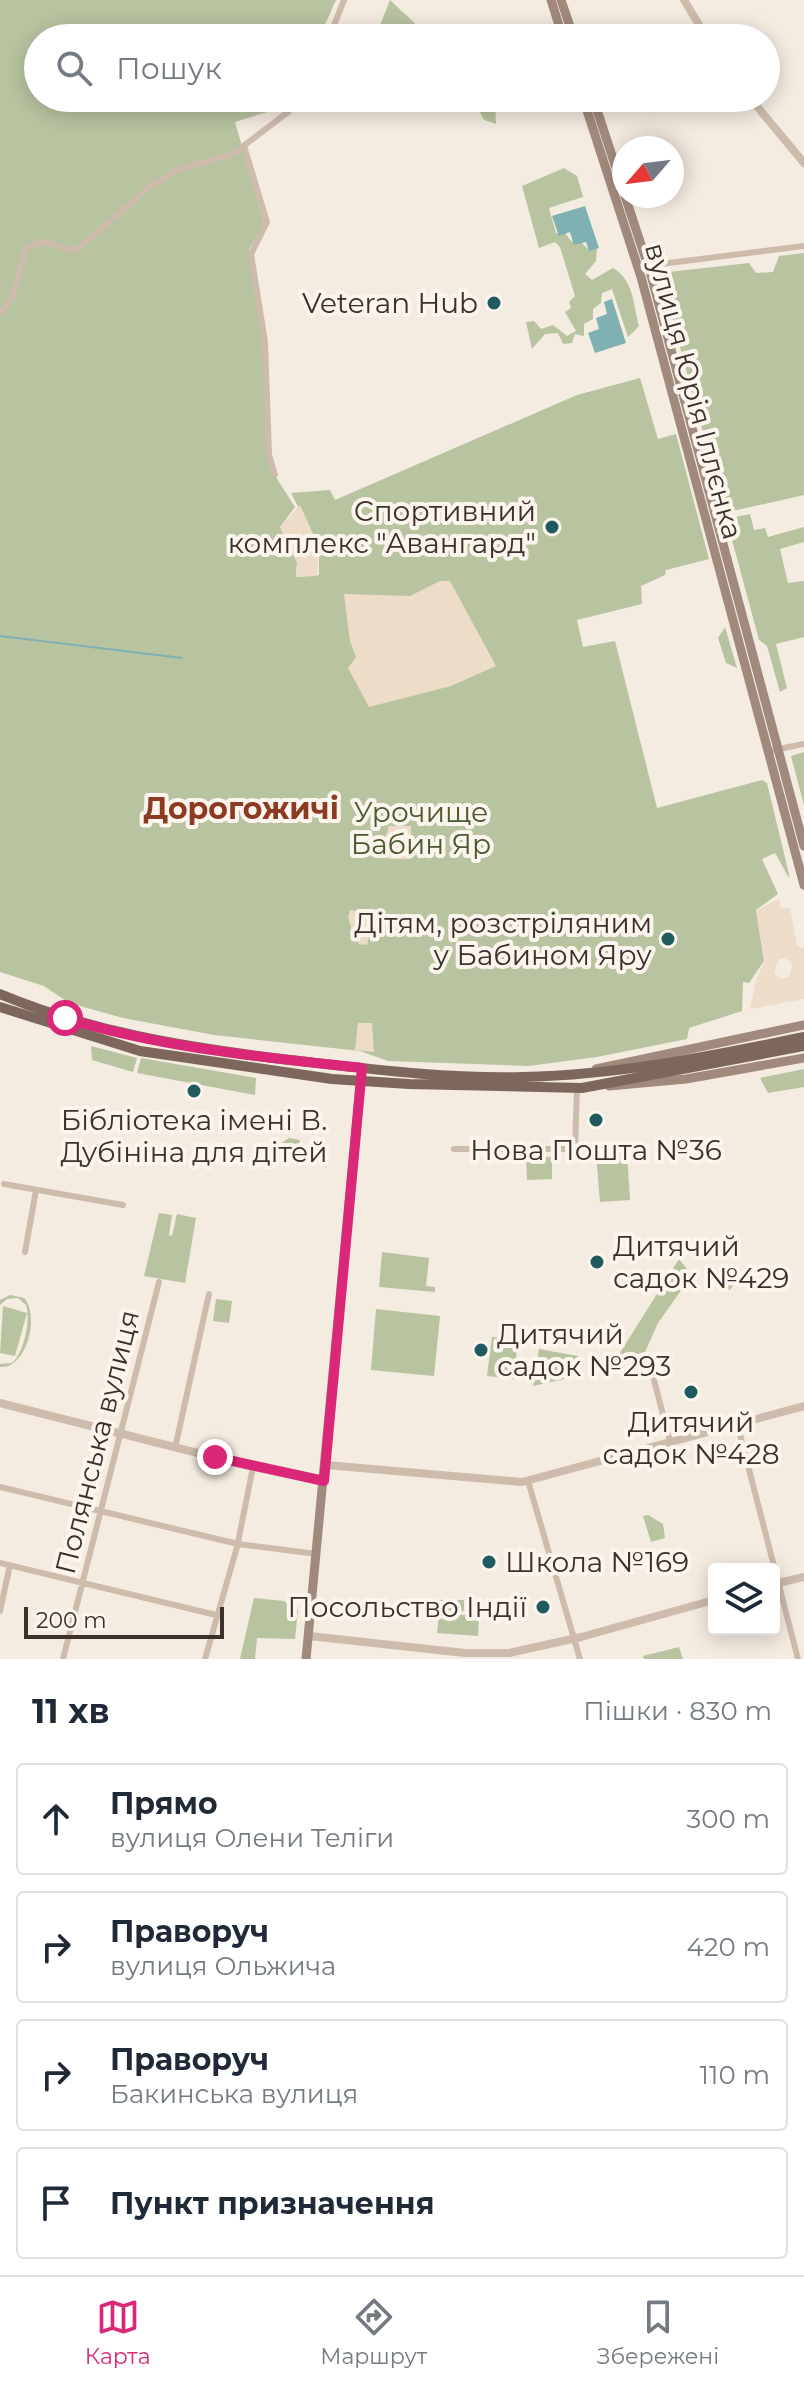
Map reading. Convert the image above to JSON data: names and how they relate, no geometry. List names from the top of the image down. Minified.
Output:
{"streets":{"main road":["вулиця Юрія Іллєнка"],"street":["Полянська вулиця"]},"districts":["Дорогожичі"],"parks":["Урочище Бабин Яр"],"places":["Veteran Hub","Спортивний комплекс \"Авангард\"","Дітям, розстріляним у Бабином Яру","Бібліотека імені В. Дубініна для дітей","Нова Пошта №36","Дитячий садок №429","Дитячий садок №293","Дитячий садок №428","Школа №169","Посольство Індії"],"scale_bar":"200 m","north":"bottom left","page":{"search":"Пошук","scale":"200 m","heading":["11 хв","Пішки · 830 m"],"list":[["Прямо","вулиця Олени Теліги","300 m"],["Праворуч","вулиця Ольжича","420 m"],["Праворуч","Бакинська вулиця","110 m"],"Пункт призначення"],"nav":["Карта","Маршрут","Збережені"]}}
